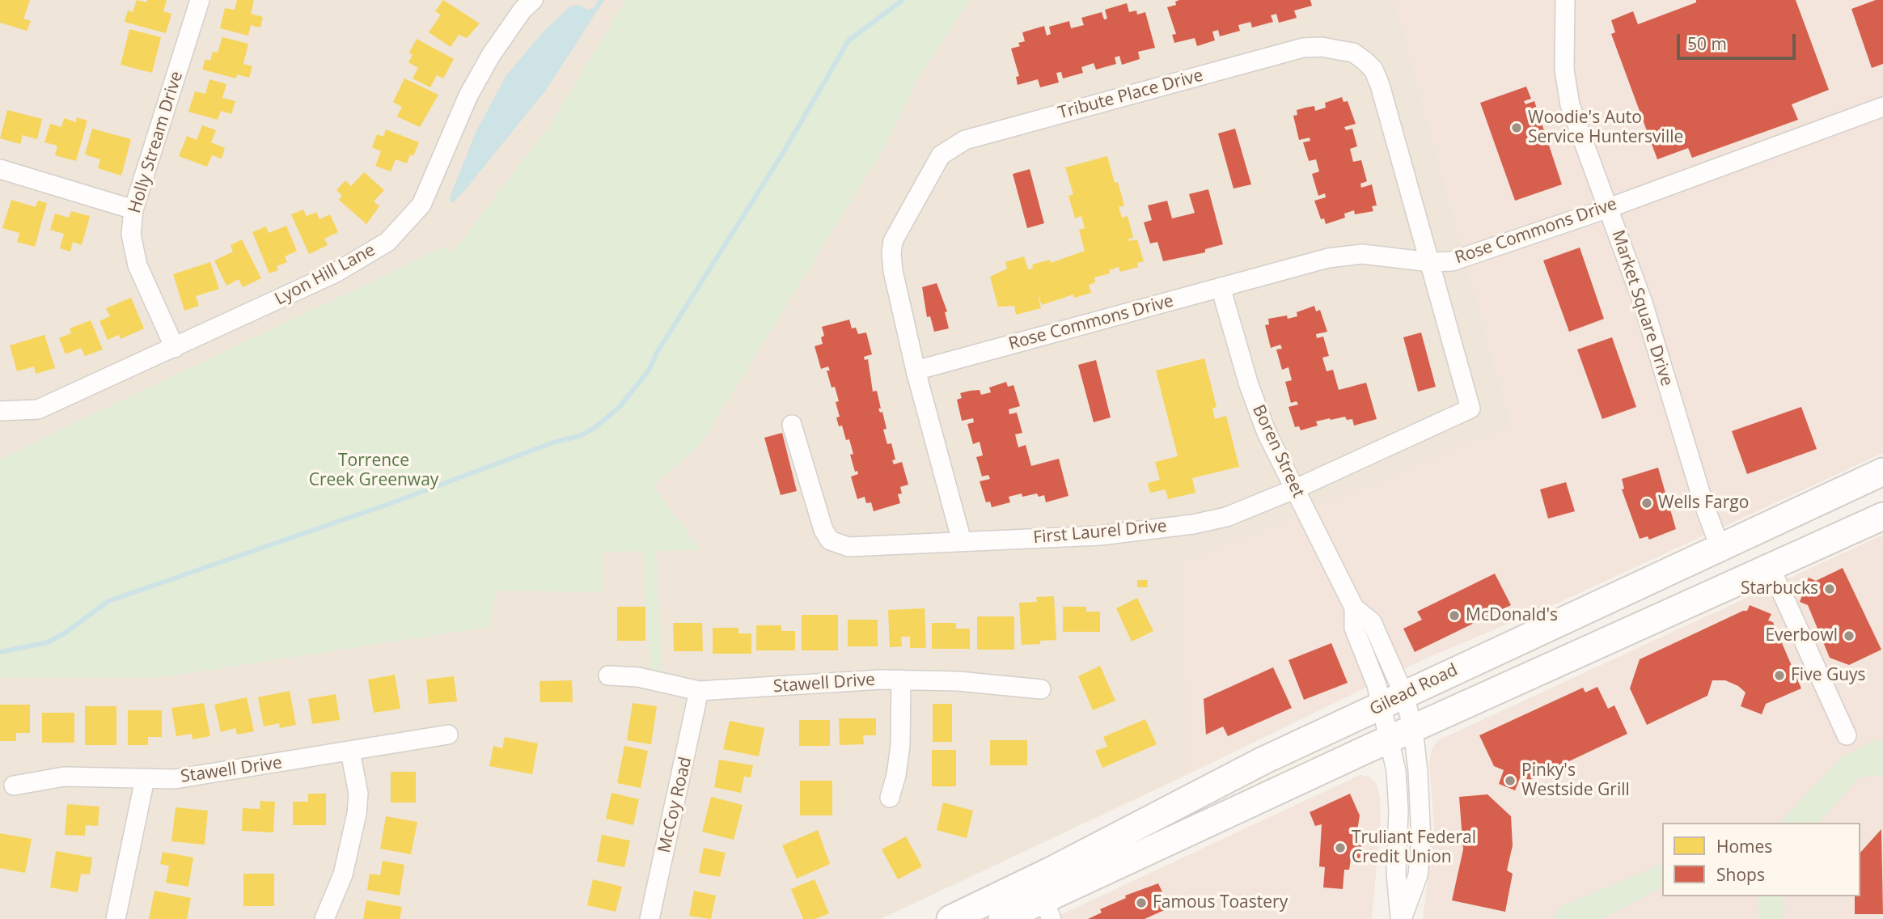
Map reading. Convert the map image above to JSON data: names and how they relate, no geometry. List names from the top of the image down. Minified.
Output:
{"streets":{"main road":["Gilead Road"],"street":["Tribute Place Drive","Holly Stream Drive","Rose Commons Drive","Lyon Hill Lane","Market Square Drive","Boren Street","First Laurel Drive","Stawell Drive","McCoy Road"]},"crossings":[["Tribute Place Drive","Rose Commons Drive"],["Tribute Place Drive","First Laurel Drive"],["Holly Stream Drive","Lyon Hill Lane"],["Rose Commons Drive","Market Square Drive"],["Rose Commons Drive","Boren Street"],["Market Square Drive","Gilead Road"],["Boren Street","First Laurel Drive"],["Boren Street","Gilead Road"],["Stawell Drive","McCoy Road"]],"parks":["Torrence Creek Greenway"],"places":["Woodie's Auto Service Huntersville","Wells Fargo","Starbucks","McDonald's","Everbowl","Five Guys","Pinky's Westside Grill","Truliant Federal Credit Union","Famous Toastery"],"legend":["Homes","Shops"],"scale_bar":"50 m"}
